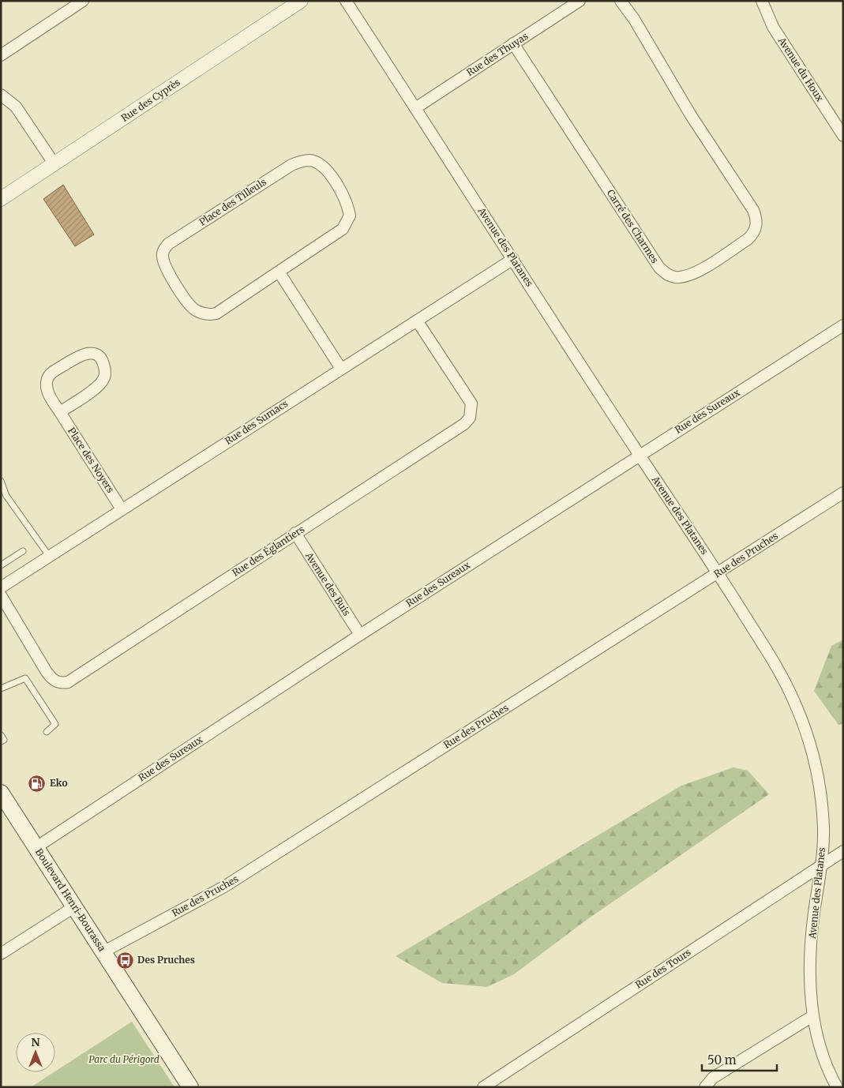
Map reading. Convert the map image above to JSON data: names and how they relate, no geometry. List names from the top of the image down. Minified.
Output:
{"streets":{"main road":["Boulevard Henri-Bourassa"],"street":["Rue des Thuyas","Avenue du Houx","Rue des Cyprès","Place des Tilleuls","Carré des Charmes","Avenue des Platanes","Rue des Sureaux","Rue des Sumacs","Place des Noyers","Rue des Églantiers","Rue des Pruches","Avenue des Buis","Rue des Tours"]},"crossings":[["Rue des Thuyas","Carré des Charmes"],["Rue des Thuyas","Avenue des Platanes"],["Avenue des Platanes","Rue des Sureaux"],["Avenue des Platanes","Rue des Sumacs"],["Avenue des Platanes","Rue des Pruches"],["Avenue des Platanes","Rue des Tours"],["Rue des Sureaux","Avenue des Buis"],["Rue des Sureaux","Boulevard Henri-Bourassa"],["Rue des Sumacs","Place des Noyers"],["Rue des Sumacs","Rue des Églantiers"],["Rue des Églantiers","Avenue des Buis"],["Rue des Pruches","Boulevard Henri-Bourassa"]],"parks":["Parc du Périgord"],"places":{"fuel station":["Eko"],"bus stop":["Des Pruches"]},"scale_bar":"50 m","north":"top"}
